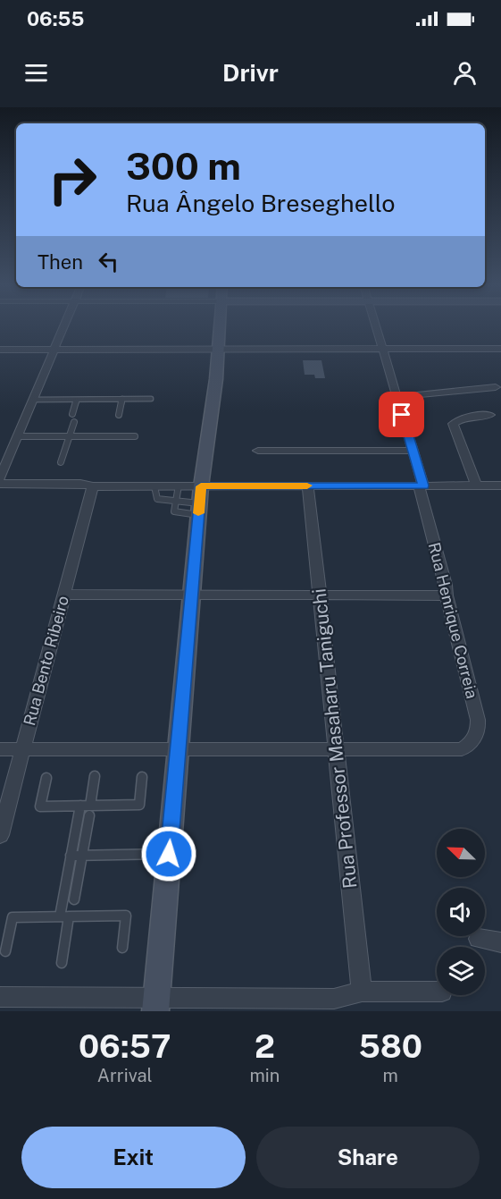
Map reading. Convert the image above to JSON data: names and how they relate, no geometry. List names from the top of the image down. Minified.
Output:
{"streets":{"street":["Rua Henrique Correia","Rua Bento Ribeiro","Rua Professor Masaharu Taniguchi"]},"crossings":[["Rua Henrique Correia","Rua Professor Masaharu Taniguchi"]],"north":"top left","page":{"status":"06:55","header":"Drivr","turn":["300 m","Rua Ângelo Breseghello"],"then":"Then","eta":["06:57","Arrival","2","min","580","m"],"buttons":["Exit","Share"]}}
